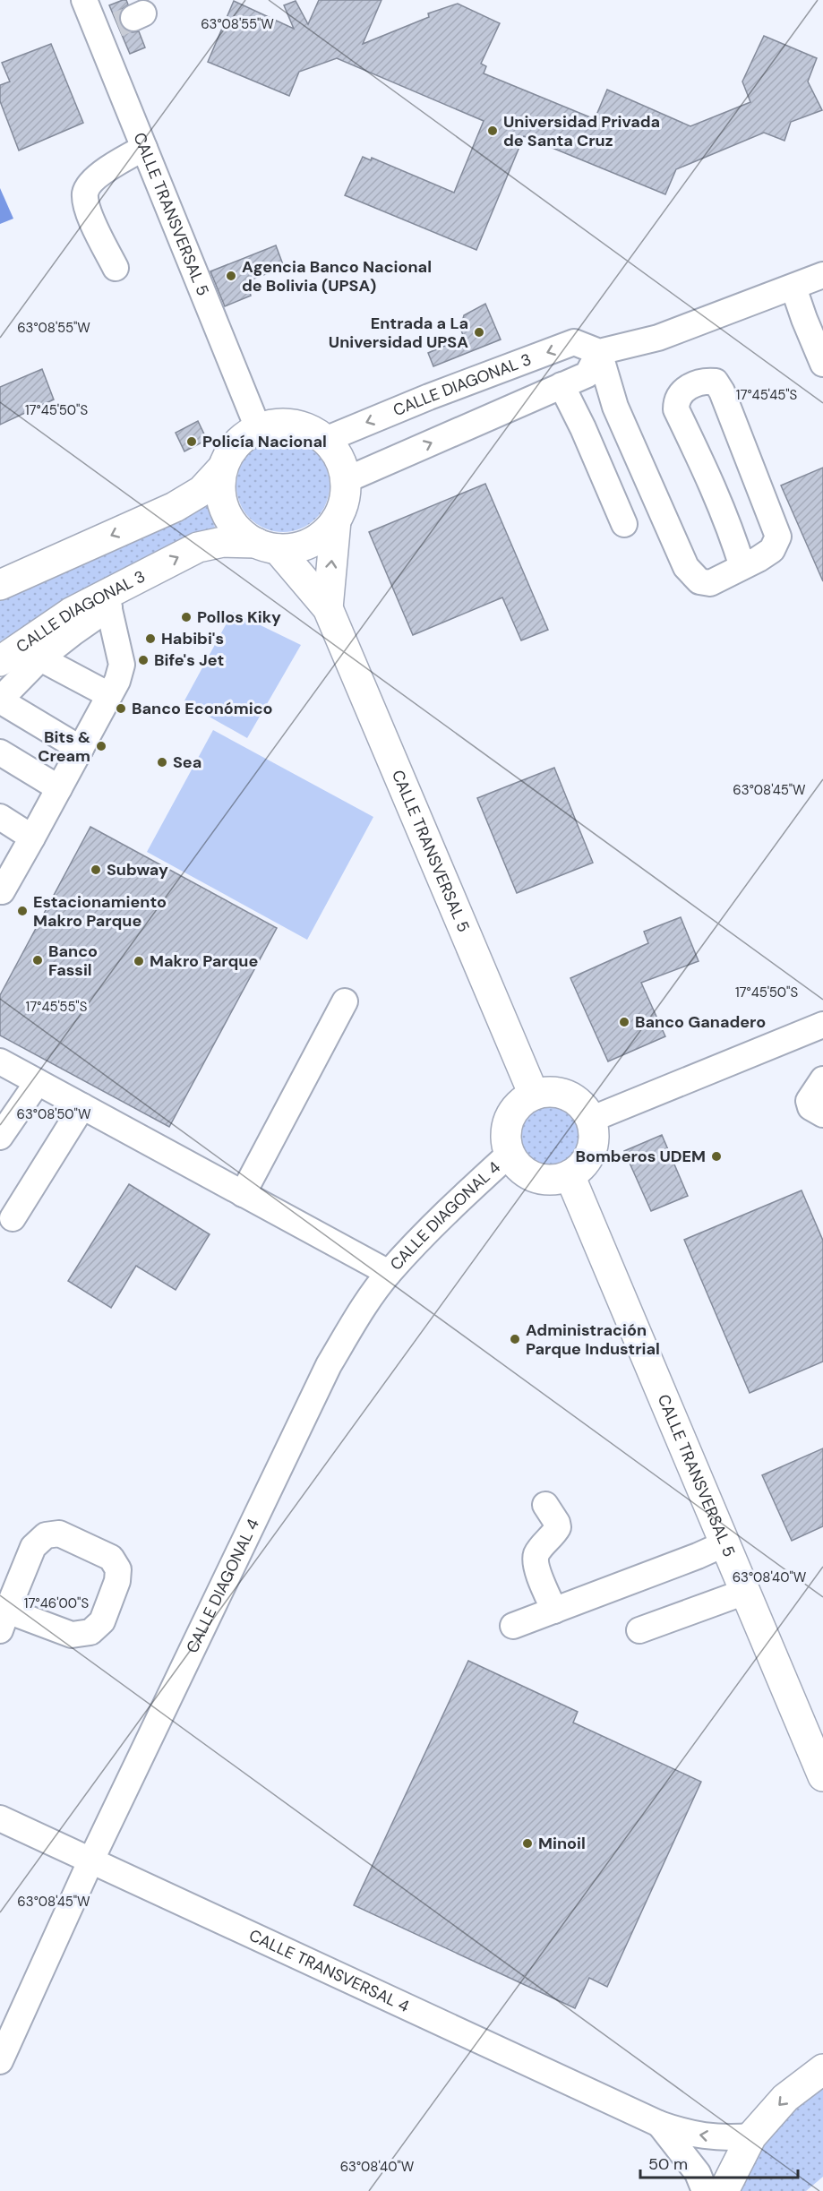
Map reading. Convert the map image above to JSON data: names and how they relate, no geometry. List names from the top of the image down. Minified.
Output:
{"streets":{"main road":["CALLE TRANSVERSAL 5","CALLE DIAGONAL 3"],"street":["CALLE DIAGONAL 4","CALLE TRANSVERSAL 4"]},"crossings":[["CALLE TRANSVERSAL 5","CALLE DIAGONAL 3"],["CALLE TRANSVERSAL 5","CALLE DIAGONAL 4"],["CALLE DIAGONAL 4","CALLE TRANSVERSAL 4"]],"places":["Universidad Privada de Santa Cruz","Agencia Banco Nacional de Bolivia (UPSA)","Entrada a La Universidad UPSA","Policía Nacional","Pollos Kiky","Habibi's","Bife's Jet","Banco Económico","Bits & Cream","Sea","Subway","Estacionamiento Makro Parque","Banco Fassil","Makro Parque","Banco Ganadero","Bomberos UDEM","Administración Parque Industrial","Minoil"],"scale_bar":"50 m","coordinates":["63°08'55\"W","17°45'45\"S","17°45'50\"S","63°08'45\"W","17°45'55\"S","63°08'50\"W","63°08'40\"W","17°46'00\"S"]}
